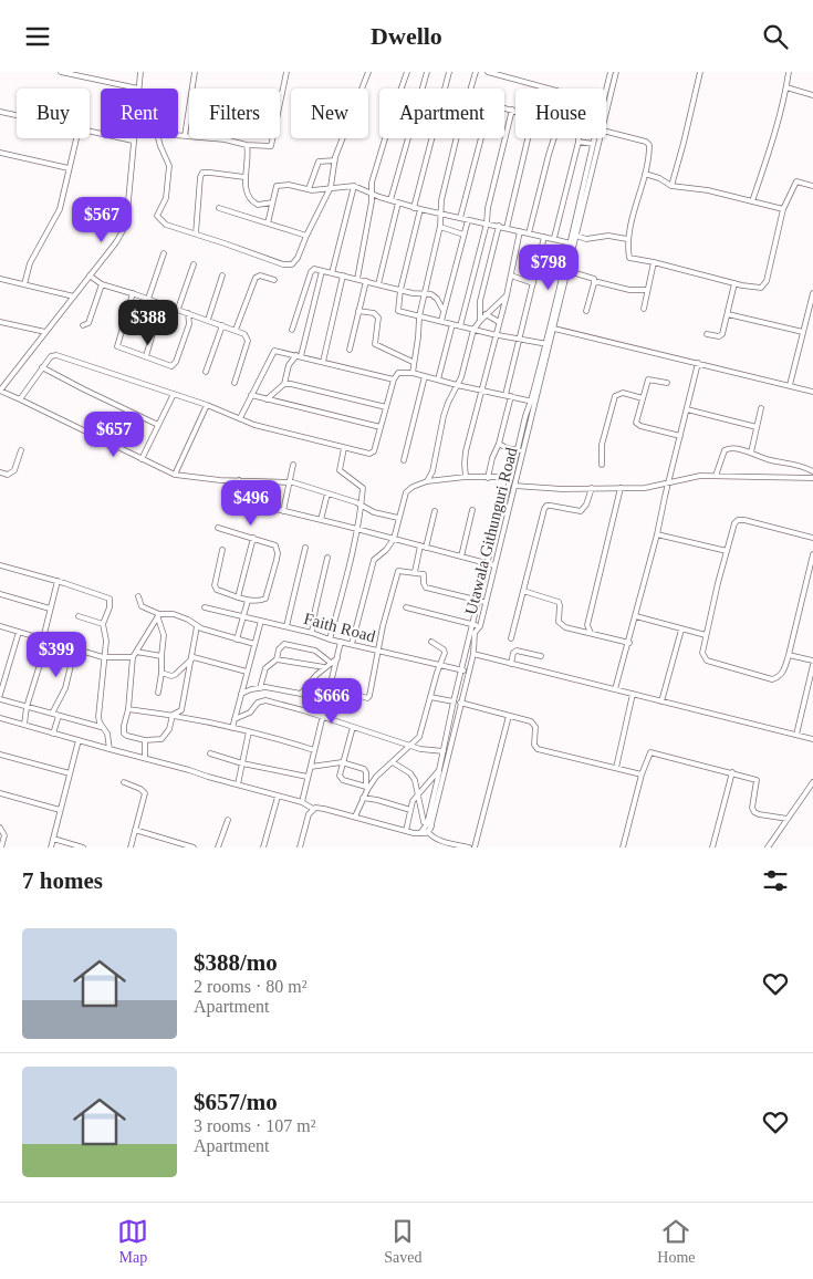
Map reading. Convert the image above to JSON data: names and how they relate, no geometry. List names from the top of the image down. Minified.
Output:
{"streets":{"street":["Utawala Githunguri Road","Faith Road"]},"crossings":[["Utawala Githunguri Road","Faith Road"]],"page":{"header":"Dwello","chip":["Buy","Rent","Filters","New","Apartment","House"],"price":["$567","$798","$388","$657","$496","$399","$666"],"heading":"7 homes","list":[{"name":"$388/mo","note":"2 rooms · 80 m² · Apartment"},{"name":"$657/mo","note":"3 rooms · 107 m² · Apartment"}],"tabs":["Map","Saved","Home"]}}
